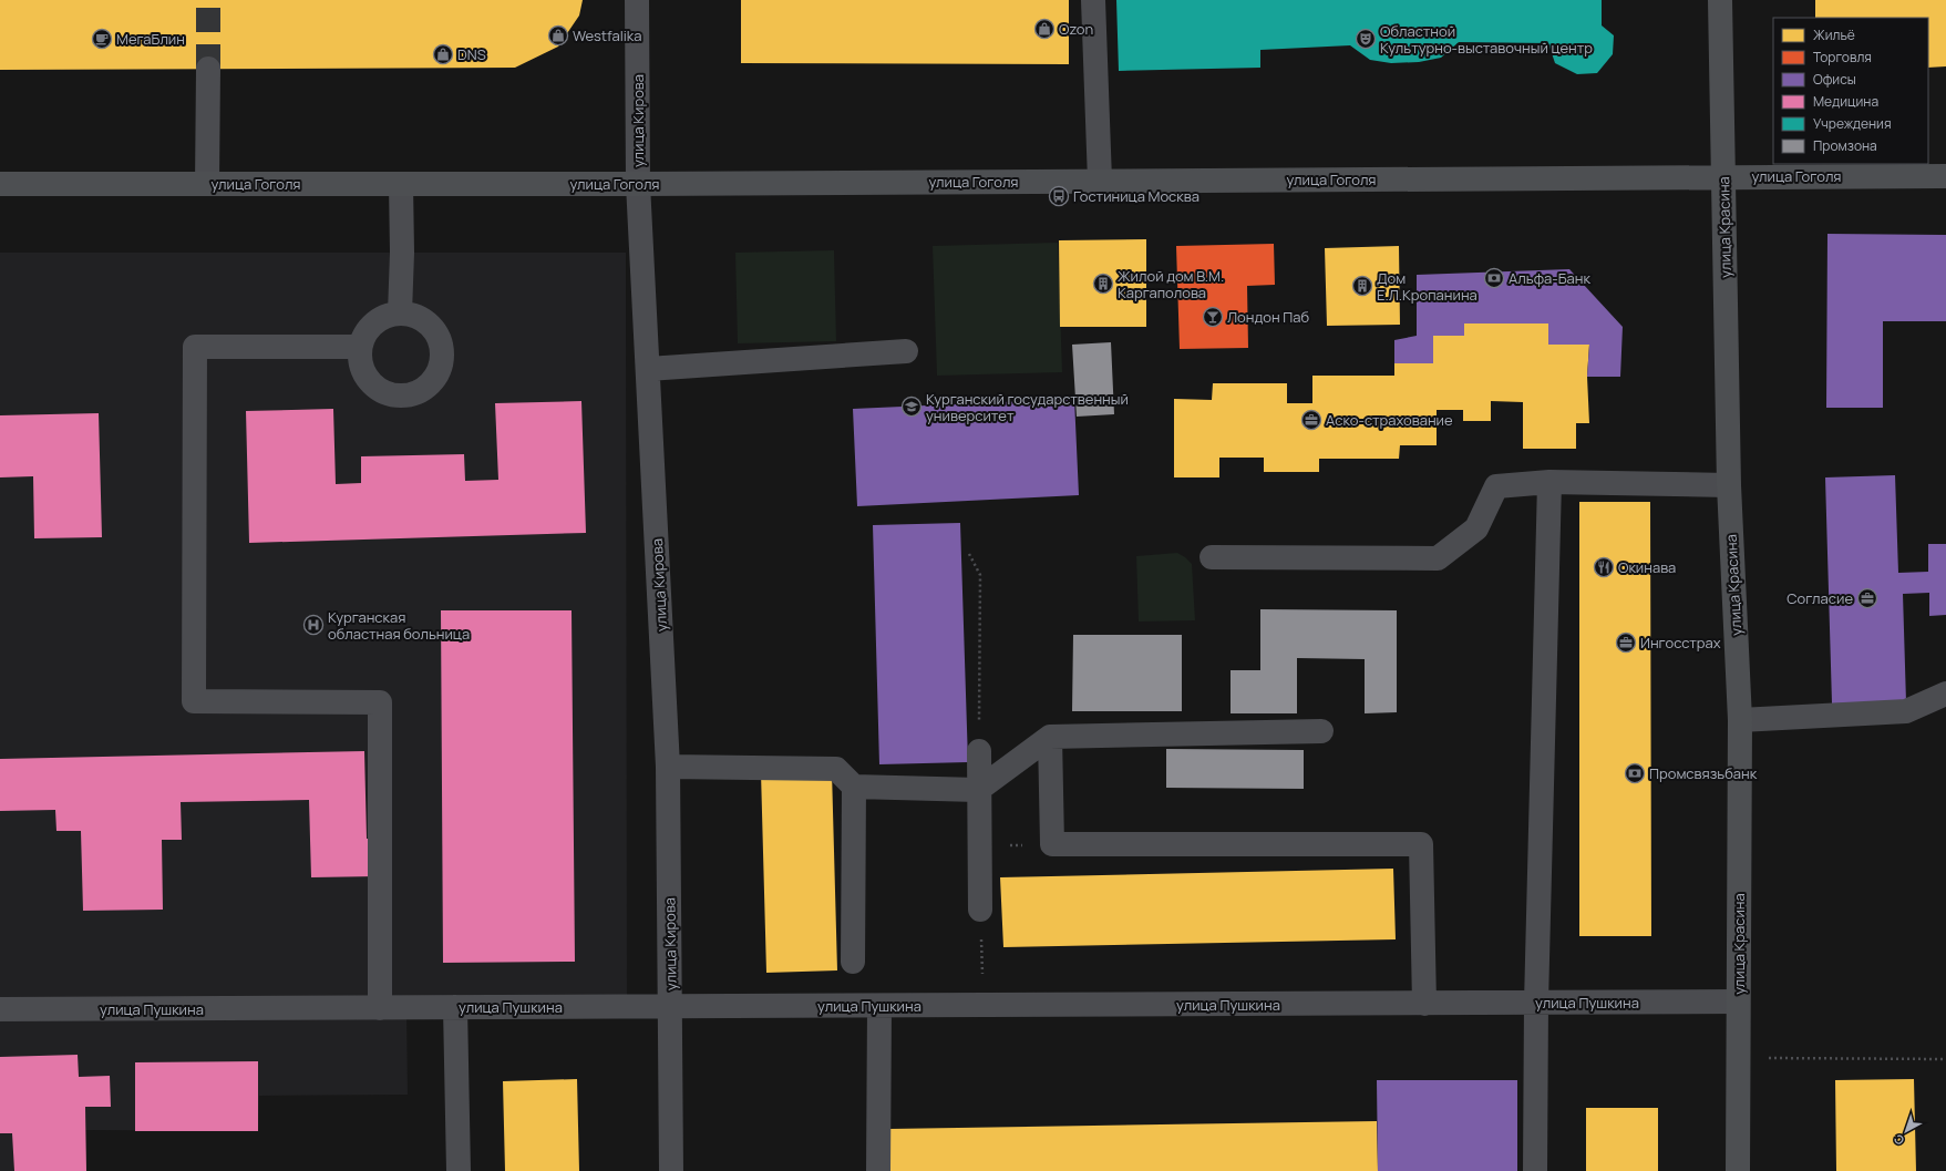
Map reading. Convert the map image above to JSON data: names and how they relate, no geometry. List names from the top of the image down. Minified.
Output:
{"streets":{"main road":["улица Гоголя","улица Красина"],"street":["улица Кирова","улица Пушкина"]},"crossings":[["улица Кирова","улица Гоголя"],["улица Кирова","улица Пушкина"],["улица Гоголя","улица Красина"],["улица Красина","улица Пушкина"]],"places":{"shop":["Ozon","Westfalika","DNS"],"cafe":["МегаБлин"],"theatre":["Областной Культурно-выставочный центр"],"bus stop":["Гостиница Москва"],"bank":["Альфа-Банк","Промсвязьбанк"],"building":["Жилой дом В.М. Каргаполова","Дом Е.Л.Кропанина"],"bar":["Лондон Паб"],"school or university":["Курганский государственный университет"],"office":["Аско-страхование","Согласие","Ингосстрах"],"restaurant":["Окинава"],"hospital":["Курганская областная больница"]},"legend":["Жильё","Торговля","Офисы","Медицина","Учреждения","Промзона"],"north":"bottom left"}
